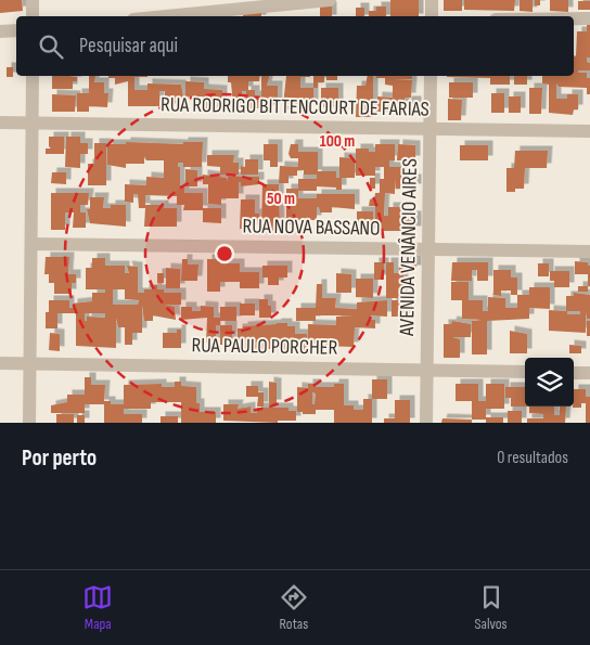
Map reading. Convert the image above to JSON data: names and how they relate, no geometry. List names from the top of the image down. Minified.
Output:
{"streets":{"street":["RUA RODRIGO BITTENCOURT DE FARIAS","RUA NOVA BASSANO","AVENIDA VENÂNCIO AIRES","RUA PAULO PORCHER"]},"crossings":[["RUA RODRIGO BITTENCOURT DE FARIAS","AVENIDA VENÂNCIO AIRES"],["RUA NOVA BASSANO","AVENIDA VENÂNCIO AIRES"],["AVENIDA VENÂNCIO AIRES","RUA PAULO PORCHER"]],"page":{"search":"Pesquisar aqui","heading":["Por perto","0 resultados"],"nav":["Mapa","Rotas","Salvos"]},"rings":["100 m","50 m"]}
